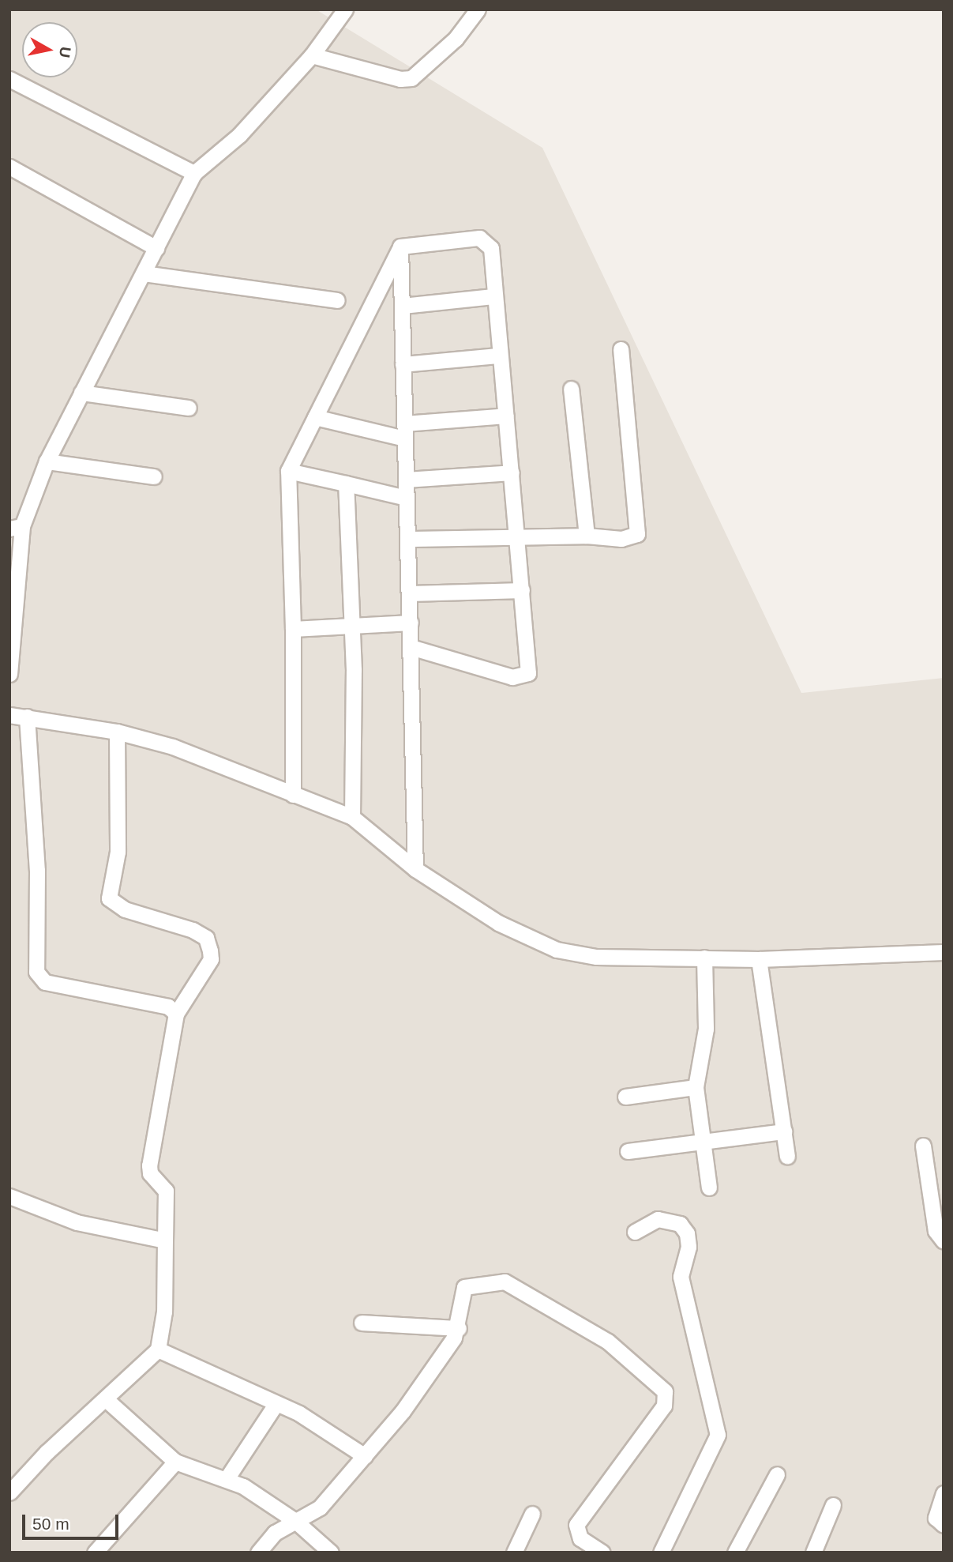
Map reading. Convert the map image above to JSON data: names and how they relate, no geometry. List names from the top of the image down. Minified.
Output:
{"scale_bar":"50 m","north":"right"}
